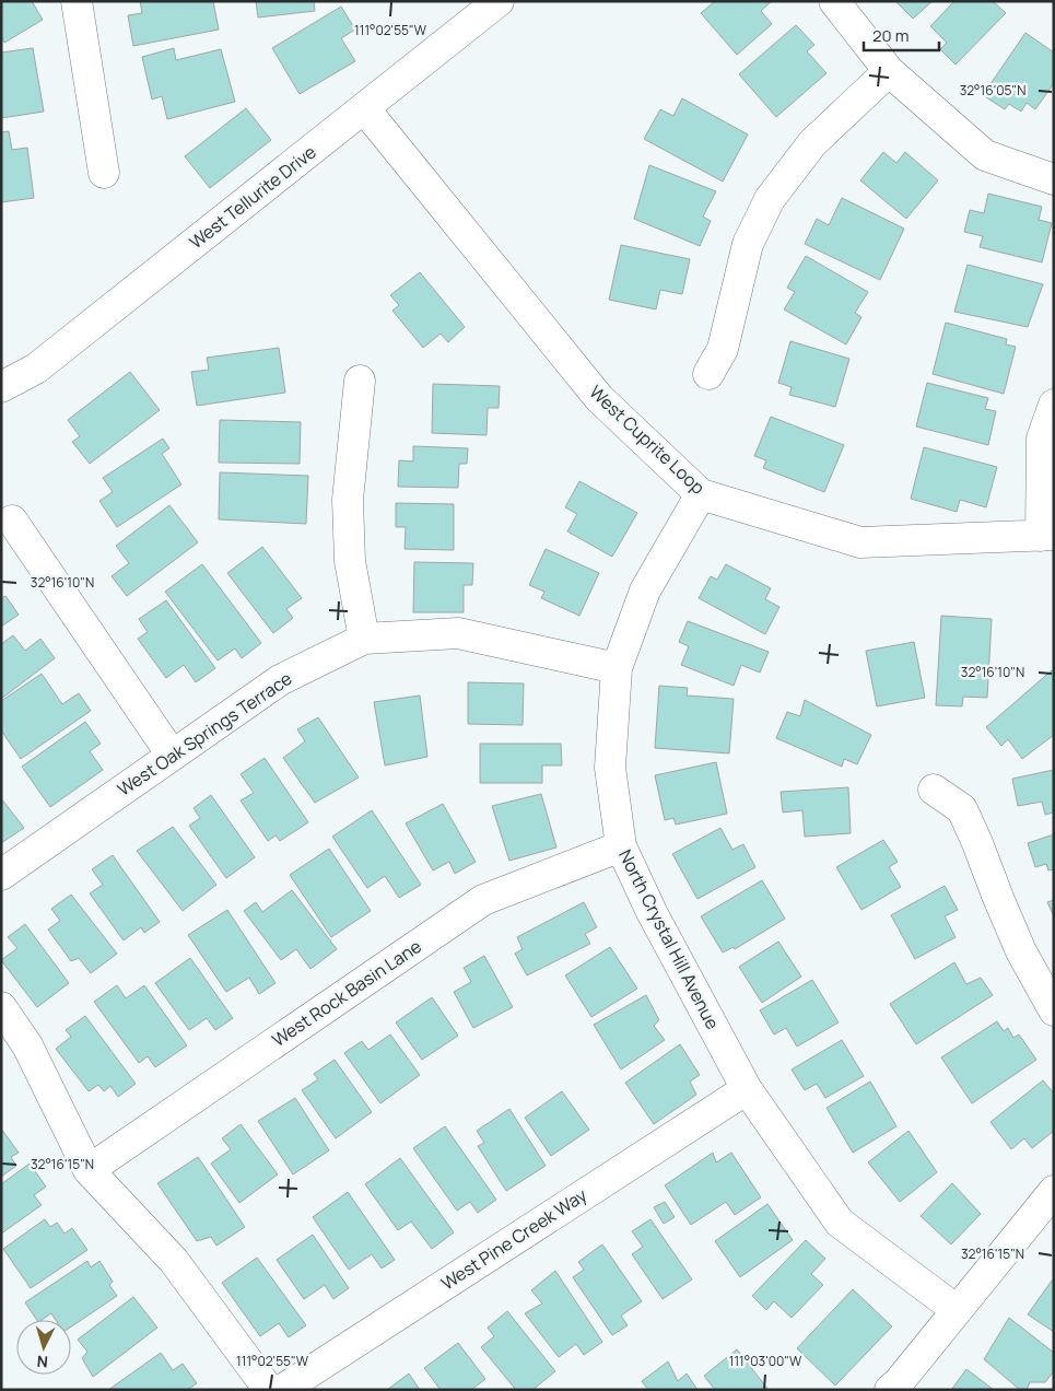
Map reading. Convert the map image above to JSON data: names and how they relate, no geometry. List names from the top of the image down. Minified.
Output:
{"streets":{"street":["West Tellurite Drive","West Cuprite Loop","West Oak Springs Terrace","North Crystal Hill Avenue","West Rock Basin Lane","West Pine Creek Way"]},"crossings":[["West Tellurite Drive","West Cuprite Loop"],["West Cuprite Loop","North Crystal Hill Avenue"],["West Oak Springs Terrace","North Crystal Hill Avenue"],["North Crystal Hill Avenue","West Rock Basin Lane"],["North Crystal Hill Avenue","West Pine Creek Way"]],"scale_bar":"20 m","north":"bottom","coordinates":["111°02'55\"W","32°16'05\"N","32°16'10\"N","32°16'15\"N","111°03'00\"W"]}
